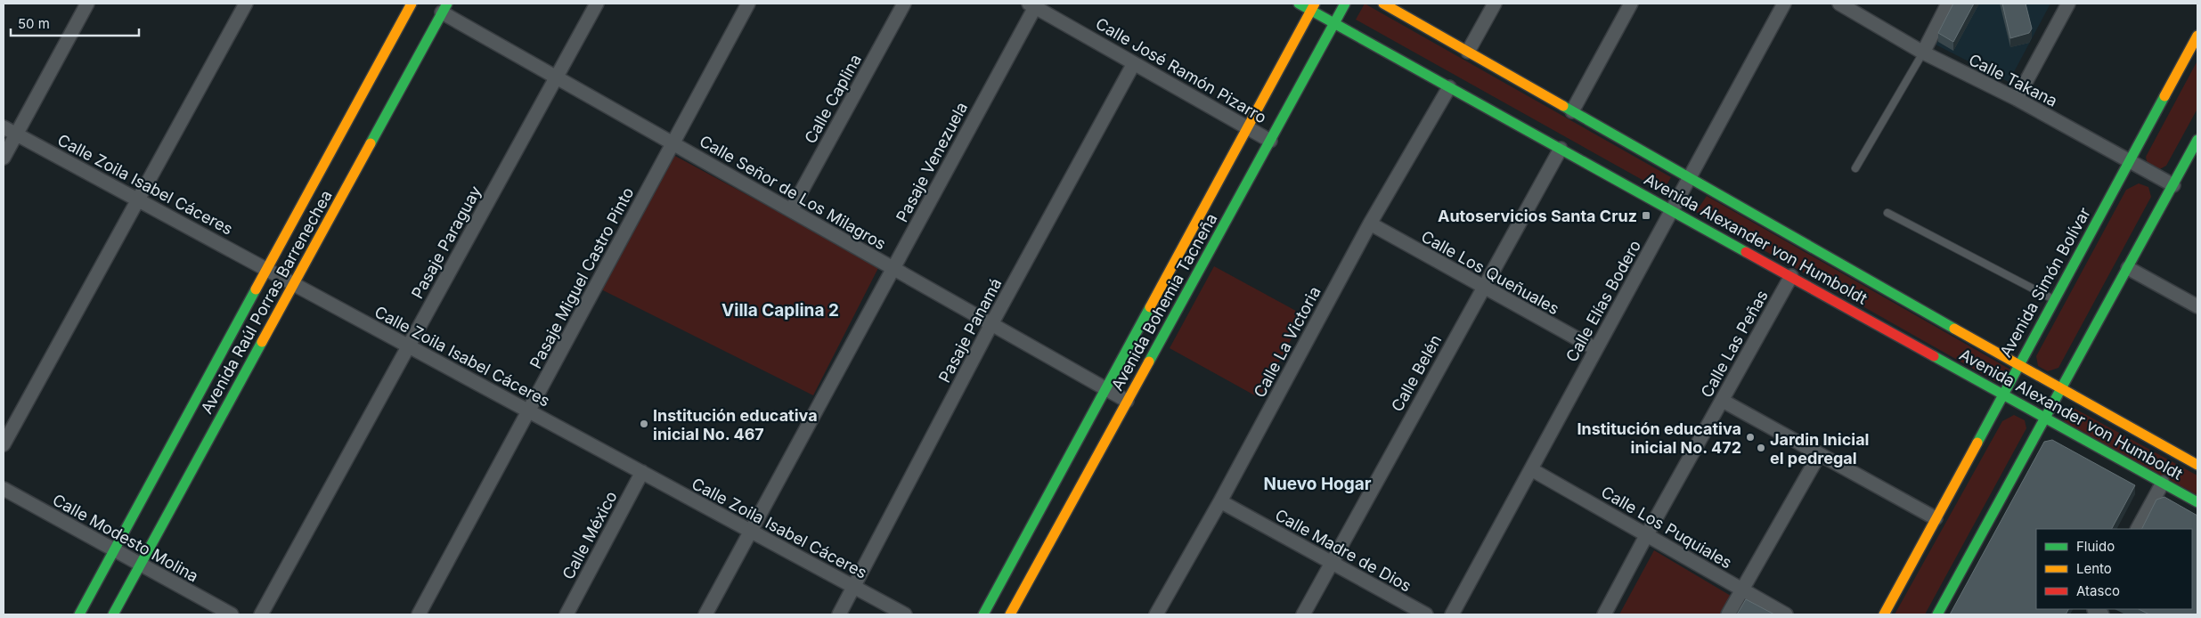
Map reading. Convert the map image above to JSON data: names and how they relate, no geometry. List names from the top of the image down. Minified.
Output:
{"streets":{"street":["Calle José Ramón Pizarro","Calle Takana","Calle Caplina","Pasaje Venezuela","Calle Zoila Isabel Cáceres","Calle Señor de Los Milagros","Avenida Alexander von Humboldt","Pasaje Paraguay","Calle Los Queñuales","Pasaje Miguel Castro Pinto","Avenida Simón Bolívar","Calle Elías Bodero","Avenida Raúl Porras Barrenechea","Avenida Bohemia Tacneña","Pasaje Panamá","Calle La Victoria","Calle Las Peñas","Calle Belén","Calle Los Puquiales","Calle México","Calle Modesto Molina","Calle Madre de Dios"]},"crossings":[["Calle José Ramón Pizarro","Pasaje Venezuela"],["Calle José Ramón Pizarro","Avenida Bohemia Tacneña"],["Calle José Ramón Pizarro","Pasaje Panamá"],["Calle Takana","Avenida Simón Bolívar"],["Calle Caplina","Calle Señor de Los Milagros"],["Pasaje Venezuela","Calle Zoila Isabel Cáceres"],["Pasaje Venezuela","Calle Señor de Los Milagros"],["Calle Zoila Isabel Cáceres","Pasaje Paraguay"],["Calle Zoila Isabel Cáceres","Pasaje Miguel Castro Pinto"],["Calle Zoila Isabel Cáceres","Avenida Raúl Porras Barrenechea"],["Calle Zoila Isabel Cáceres","Pasaje Panamá"],["Calle Zoila Isabel Cáceres","Calle México"],["Calle Señor de Los Milagros","Pasaje Paraguay"],["Calle Señor de Los Milagros","Pasaje Miguel Castro Pinto"],["Calle Señor de Los Milagros","Avenida Raúl Porras Barrenechea"],["Calle Señor de Los Milagros","Avenida Bohemia Tacneña"],["Calle Señor de Los Milagros","Pasaje Panamá"],["Avenida Alexander von Humboldt","Avenida Simón Bolívar"],["Avenida Alexander von Humboldt","Calle Elías Bodero"],["Avenida Alexander von Humboldt","Avenida Bohemia Tacneña"],["Avenida Alexander von Humboldt","Calle La Victoria"],["Avenida Alexander von Humboldt","Calle Las Peñas"],["Avenida Alexander von Humboldt","Calle Belén"],["Calle Los Queñuales","Calle Elías Bodero"],["Calle Los Queñuales","Calle La Victoria"],["Calle Los Queñuales","Calle Belén"],["Calle Elías Bodero","Calle Los Puquiales"],["Avenida Raúl Porras Barrenechea","Calle Modesto Molina"],["Calle La Victoria","Calle Madre de Dios"],["Calle Las Peñas","Calle Los Puquiales"],["Calle Belén","Calle Madre de Dios"]],"districts":["Villa Caplina 2","Nuevo Hogar"],"places":{"transit":["Autoservicios Santa Cruz"],"other":["Institución educativa inicial No. 467","Institución educativa inicial No. 472","Jardin Inicial el pedregal"]},"legend":["Fluido","Lento","Atasco"],"scale_bar":"50 m"}
